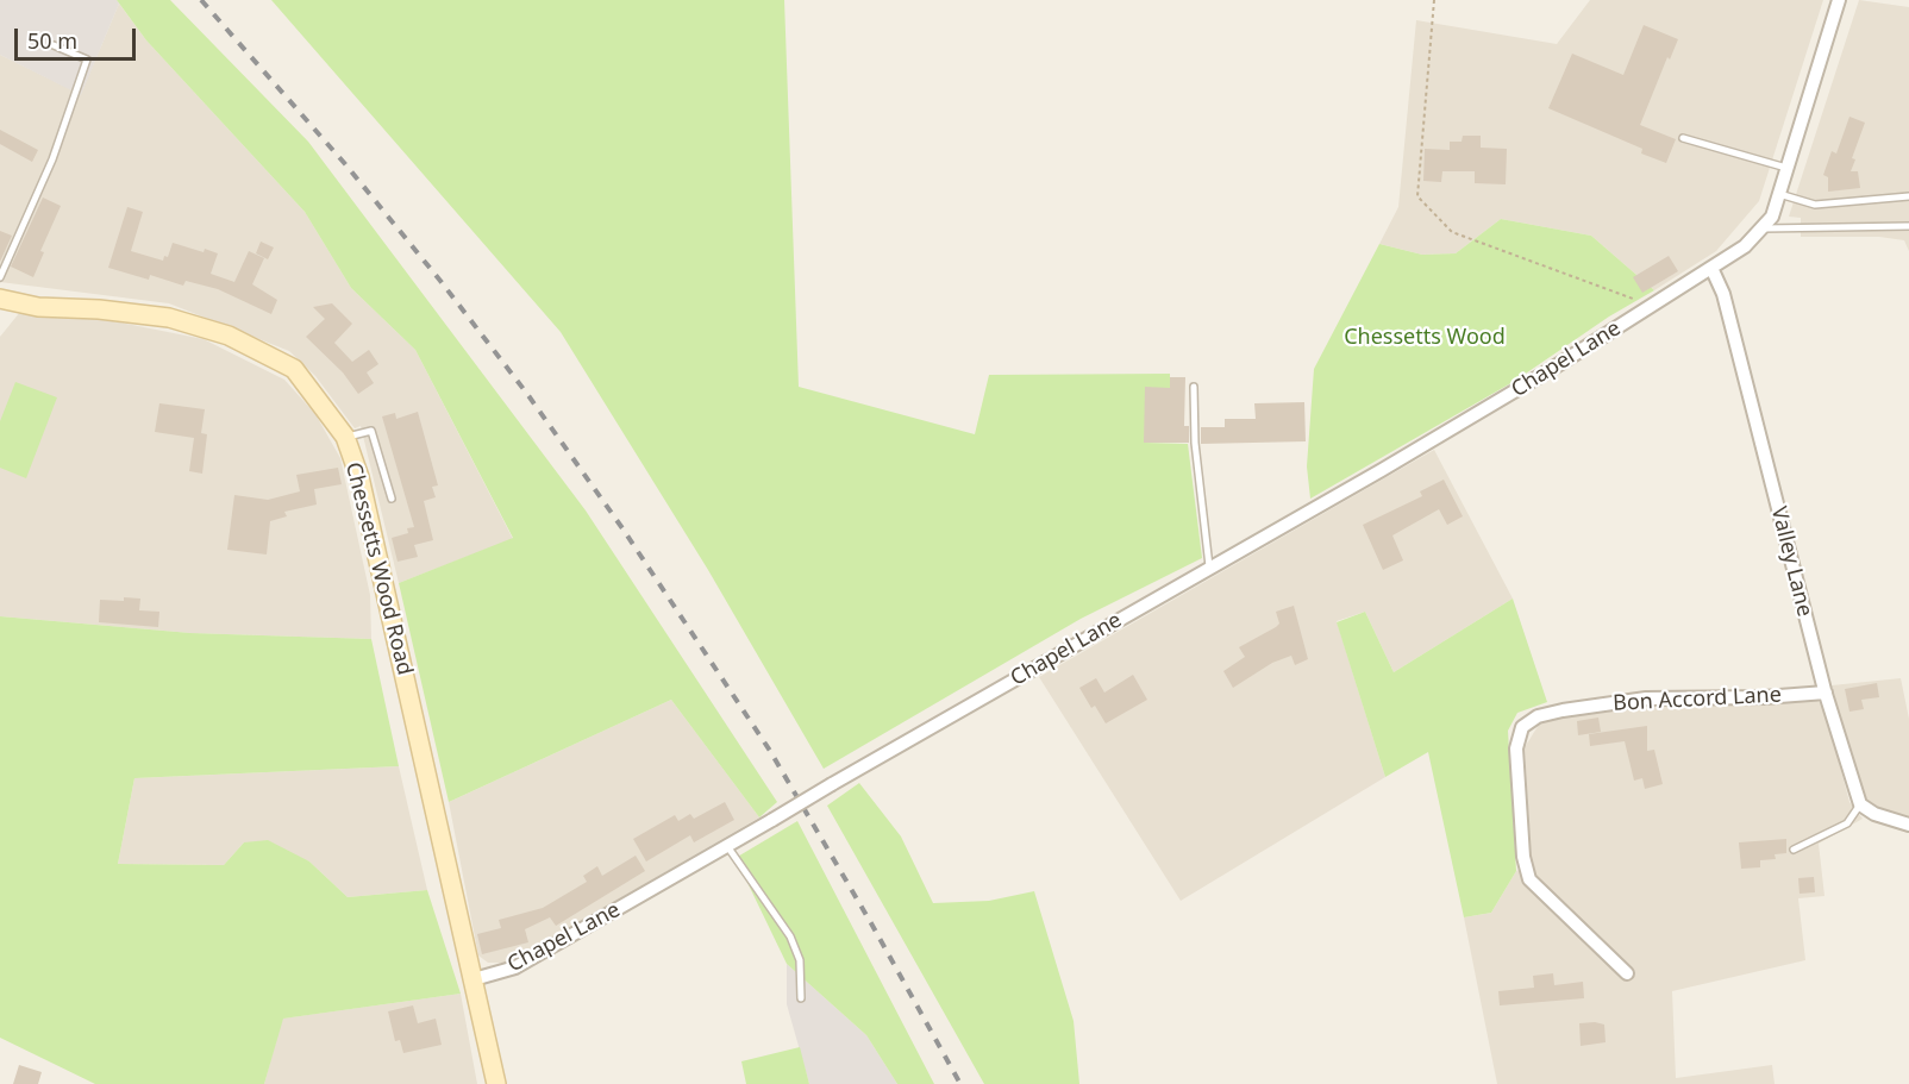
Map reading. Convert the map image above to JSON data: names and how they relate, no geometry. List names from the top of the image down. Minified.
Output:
{"streets":{"street":["Chapel Lane","Valley Lane","Chessetts Wood Road","Bon Accord Lane"]},"crossings":[["Chapel Lane","Valley Lane"],["Chapel Lane","Chessetts Wood Road"],["Valley Lane","Bon Accord Lane"]],"parks":["Chessetts Wood"],"scale_bar":"50 m"}
